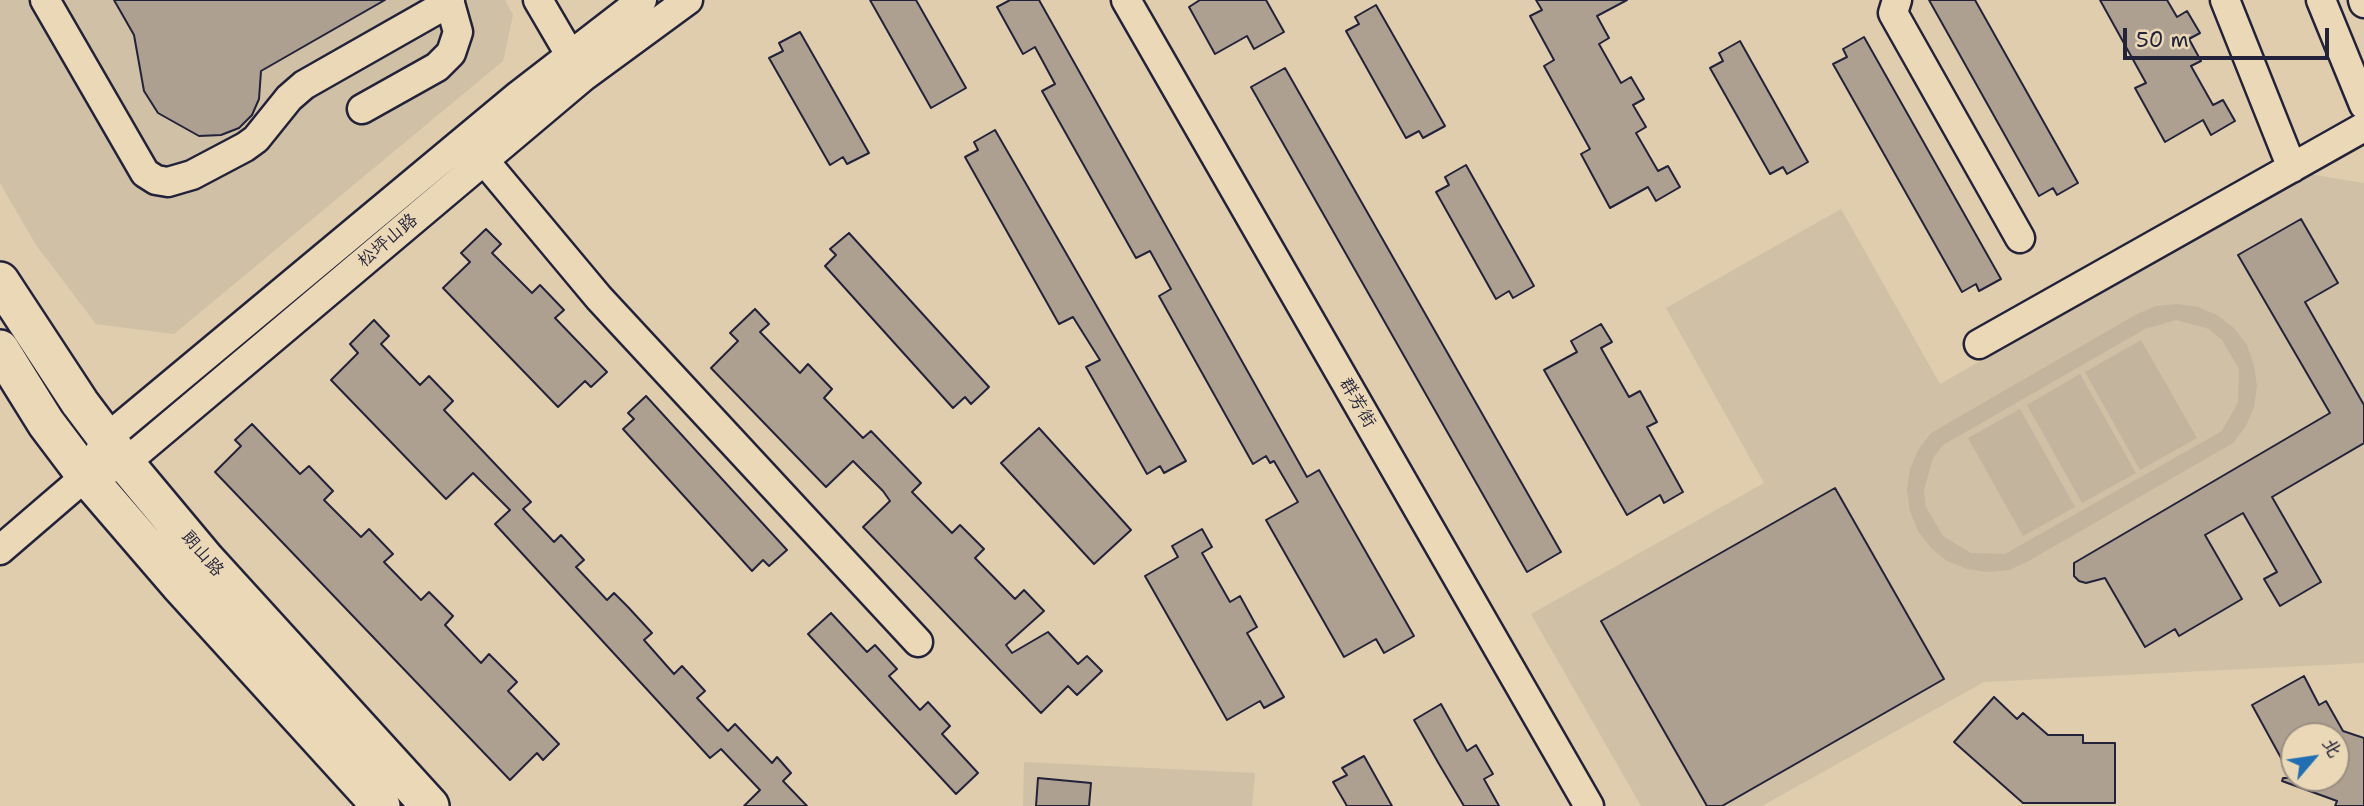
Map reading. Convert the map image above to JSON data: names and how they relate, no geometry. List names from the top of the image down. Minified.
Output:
{"streets":{"main road":["朗山路"],"street":["松坪山路","群芳街"]},"crossings":[["松坪山路","朗山路"]],"scale_bar":"50 m","north":"top right"}
